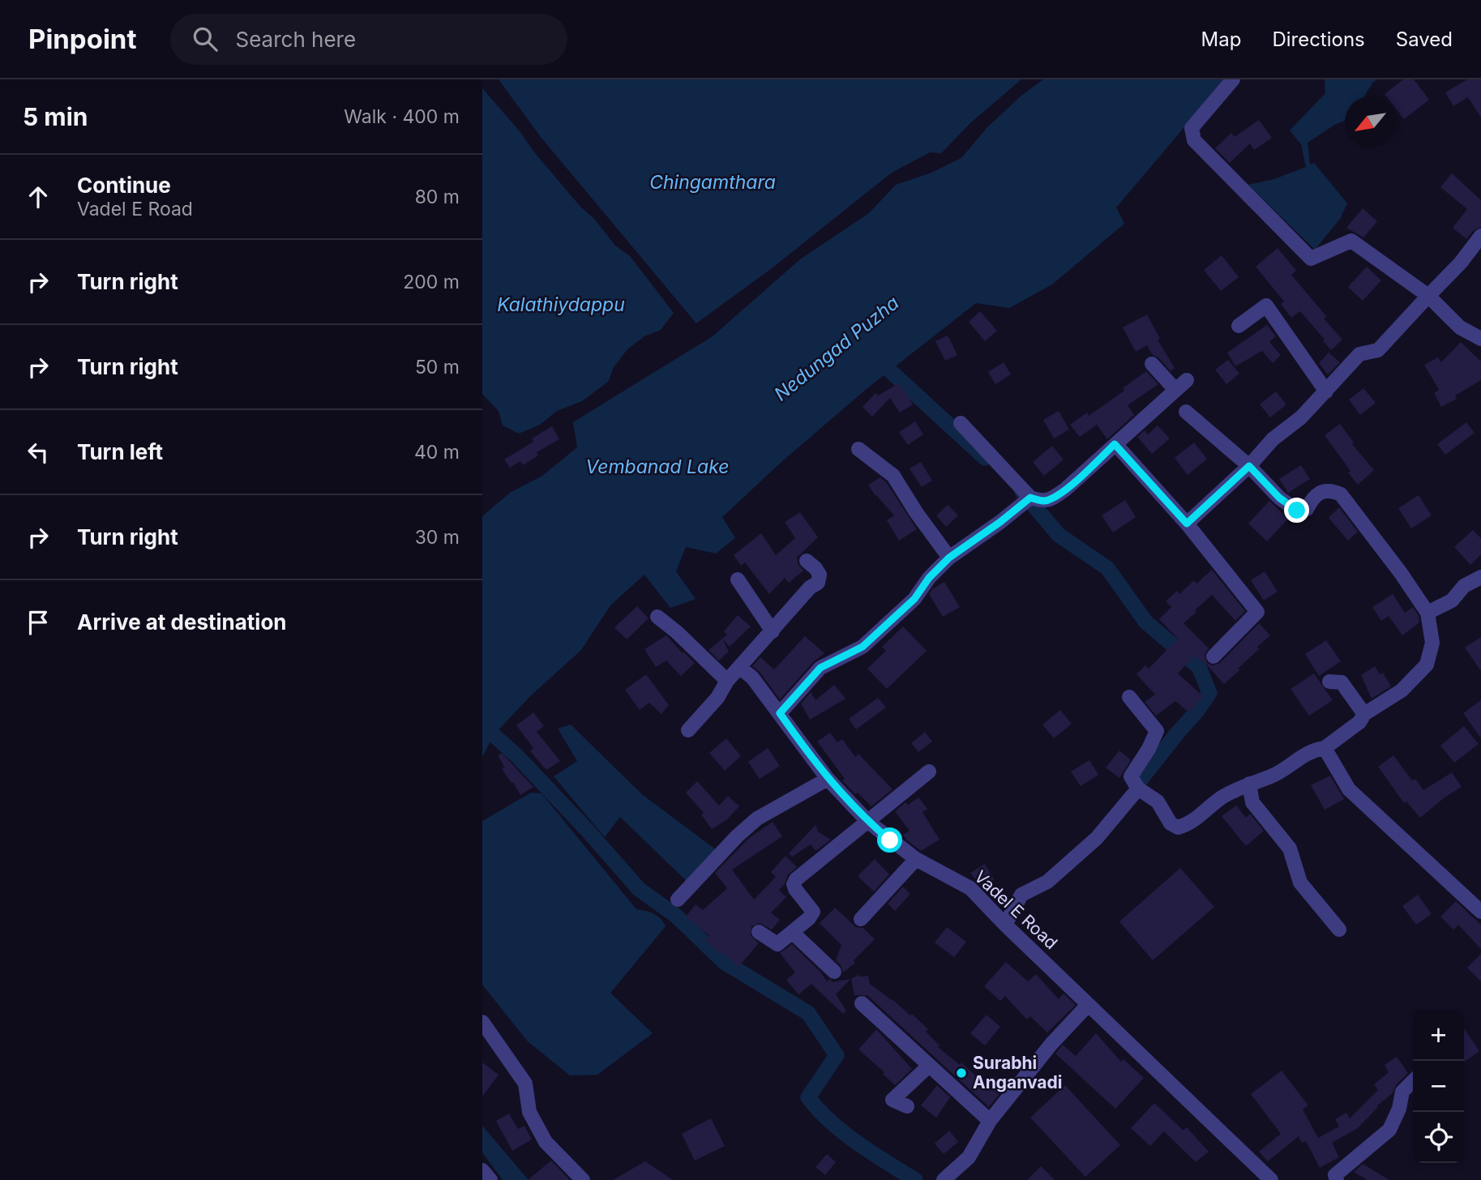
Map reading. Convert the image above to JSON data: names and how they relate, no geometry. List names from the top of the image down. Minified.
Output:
{"streets":{"street":["Vadel E Road"]},"water":["Chingamthara","Kalathiydappu","Nedungad Puzha","Vembanad Lake"],"places":["Surabhi Anganvadi"],"north":"bottom left","page":{"header":"Pinpoint","search":"Search here","nav":["Map","Directions","Saved"],"heading":["5 min","Walk · 400 m"],"list":[["Continue","Vadel E Road","80 m"],["Turn right","200 m"],["Turn right","50 m"],["Turn left","40 m"],["Turn right","30 m"],"Arrive at destination"],"map_buttons":["+","−"]}}
